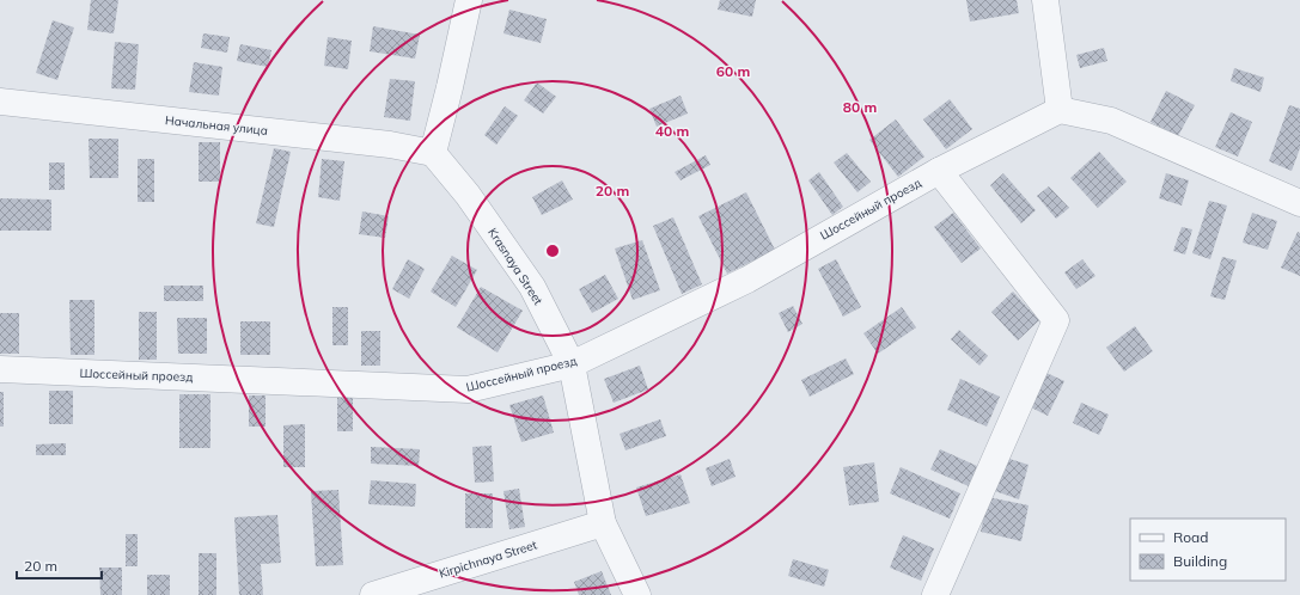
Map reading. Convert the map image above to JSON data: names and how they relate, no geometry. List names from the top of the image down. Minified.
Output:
{"streets":{"street":["Начальная улица","Шоссейный проезд","Krasnaya Street","Kirpichnaya Street"]},"crossings":[["Начальная улица","Krasnaya Street"],["Шоссейный проезд","Krasnaya Street"],["Krasnaya Street","Kirpichnaya Street"]],"legend":["Road","Building"],"scale_bar":"20 m","rings":["60 m","80 m","40 m","20 m"]}
